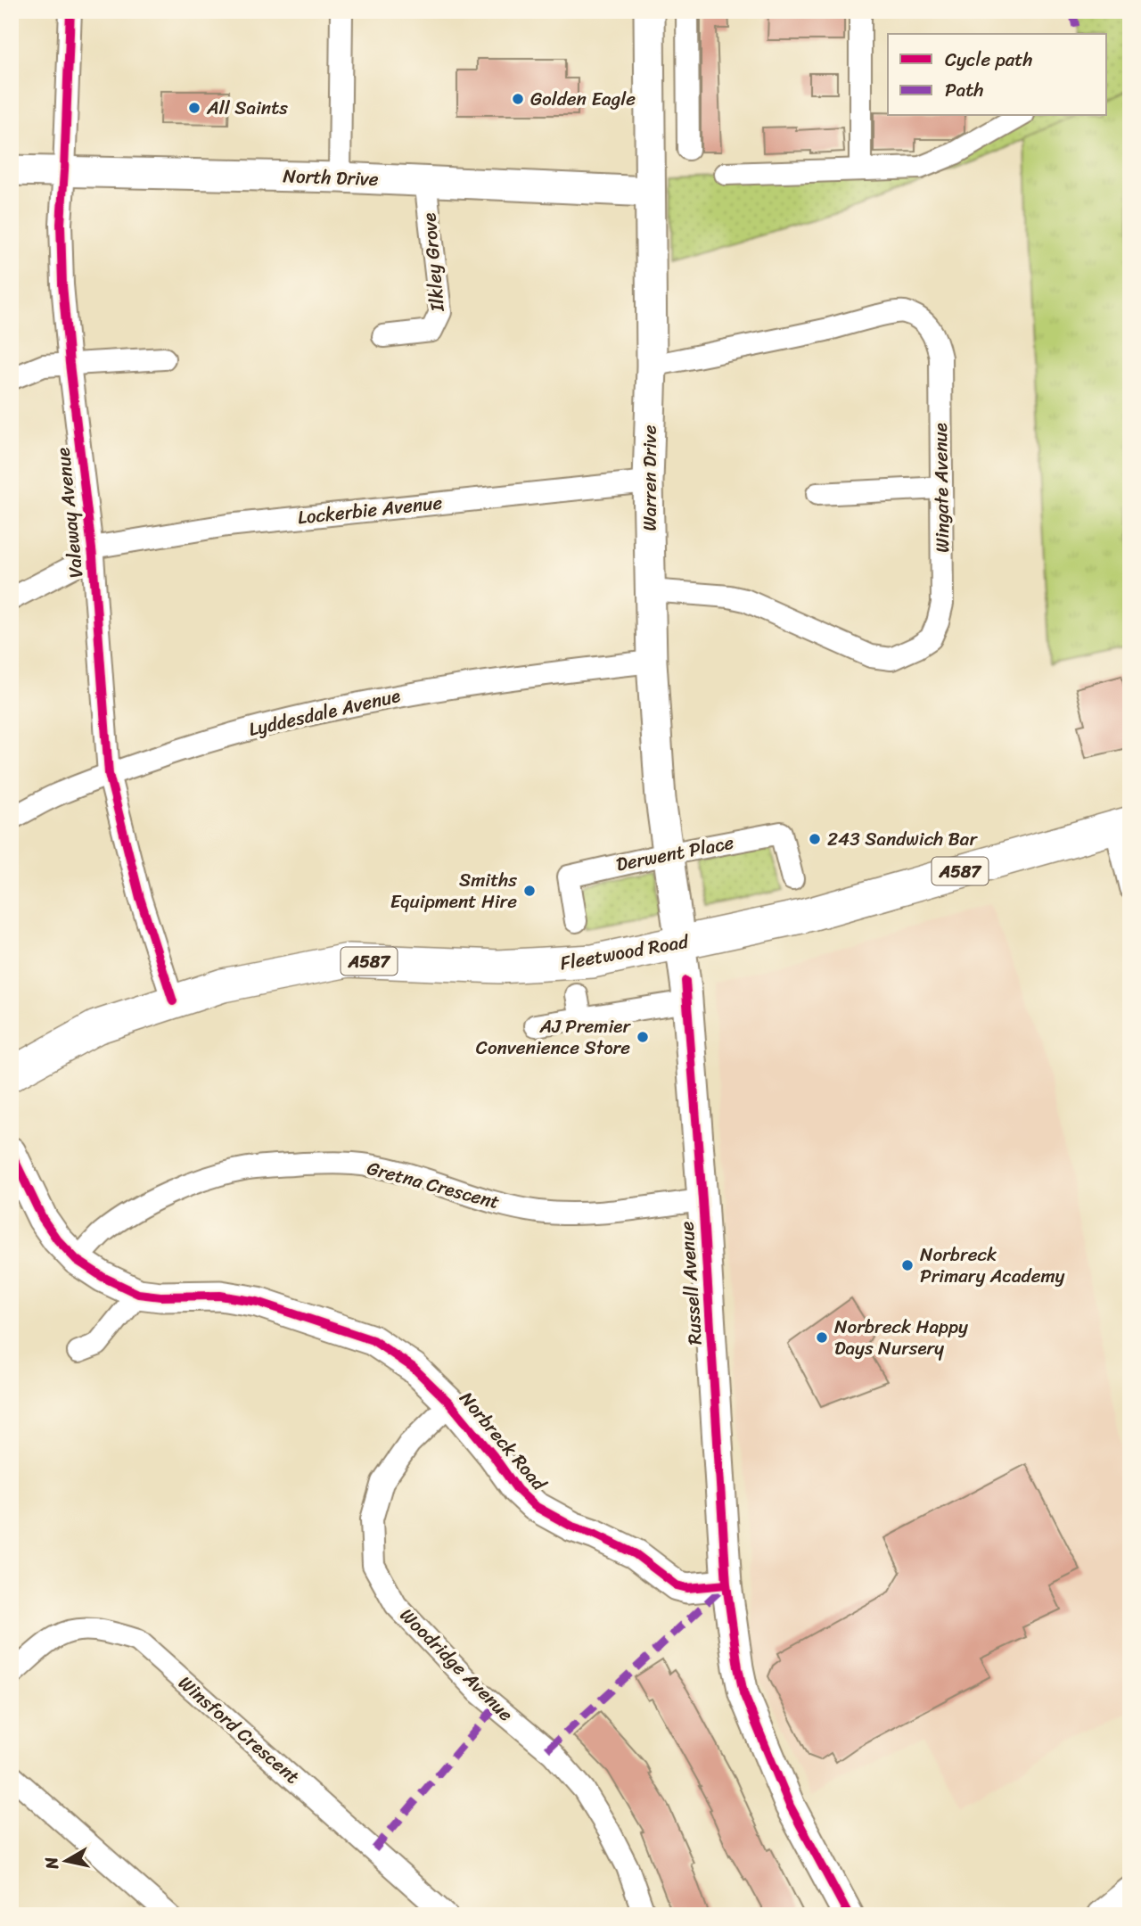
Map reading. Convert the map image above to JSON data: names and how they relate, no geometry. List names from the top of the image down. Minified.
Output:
{"streets":{"main road":["A587","Fleetwood Road"],"street":["North Drive","Ilkley Grove","Warren Drive","Wingate Avenue","Lockerbie Avenue","Valeway Avenue","Lyddesdale Avenue","Derwent Place","Gretna Crescent","Russell Avenue","Norbreck Road","Woodridge Avenue","Winsford Crescent"]},"crossings":[["North Drive","Ilkley Grove"],["North Drive","Warren Drive"],["North Drive","Valeway Avenue"],["Warren Drive","Wingate Avenue"],["Warren Drive","Lockerbie Avenue"],["Warren Drive","Lyddesdale Avenue"],["Warren Drive","Derwent Place"],["Warren Drive","Fleetwood Road"],["Warren Drive","Russell Avenue"],["Lockerbie Avenue","Valeway Avenue"],["Valeway Avenue","Lyddesdale Avenue"],["Valeway Avenue","Fleetwood Road"],["Fleetwood Road","Russell Avenue"],["Gretna Crescent","Russell Avenue"],["Gretna Crescent","Norbreck Road"],["Russell Avenue","Norbreck Road"],["Norbreck Road","Woodridge Avenue"]],"places":["Golden Eagle","All Saints","243 Sandwich Bar","Smiths Equipment Hire","AJ Premier Convenience Store","Norbreck Primary Academy","Norbreck Happy Days Nursery"],"legend":["Cycle path","Path"],"north":"left"}
